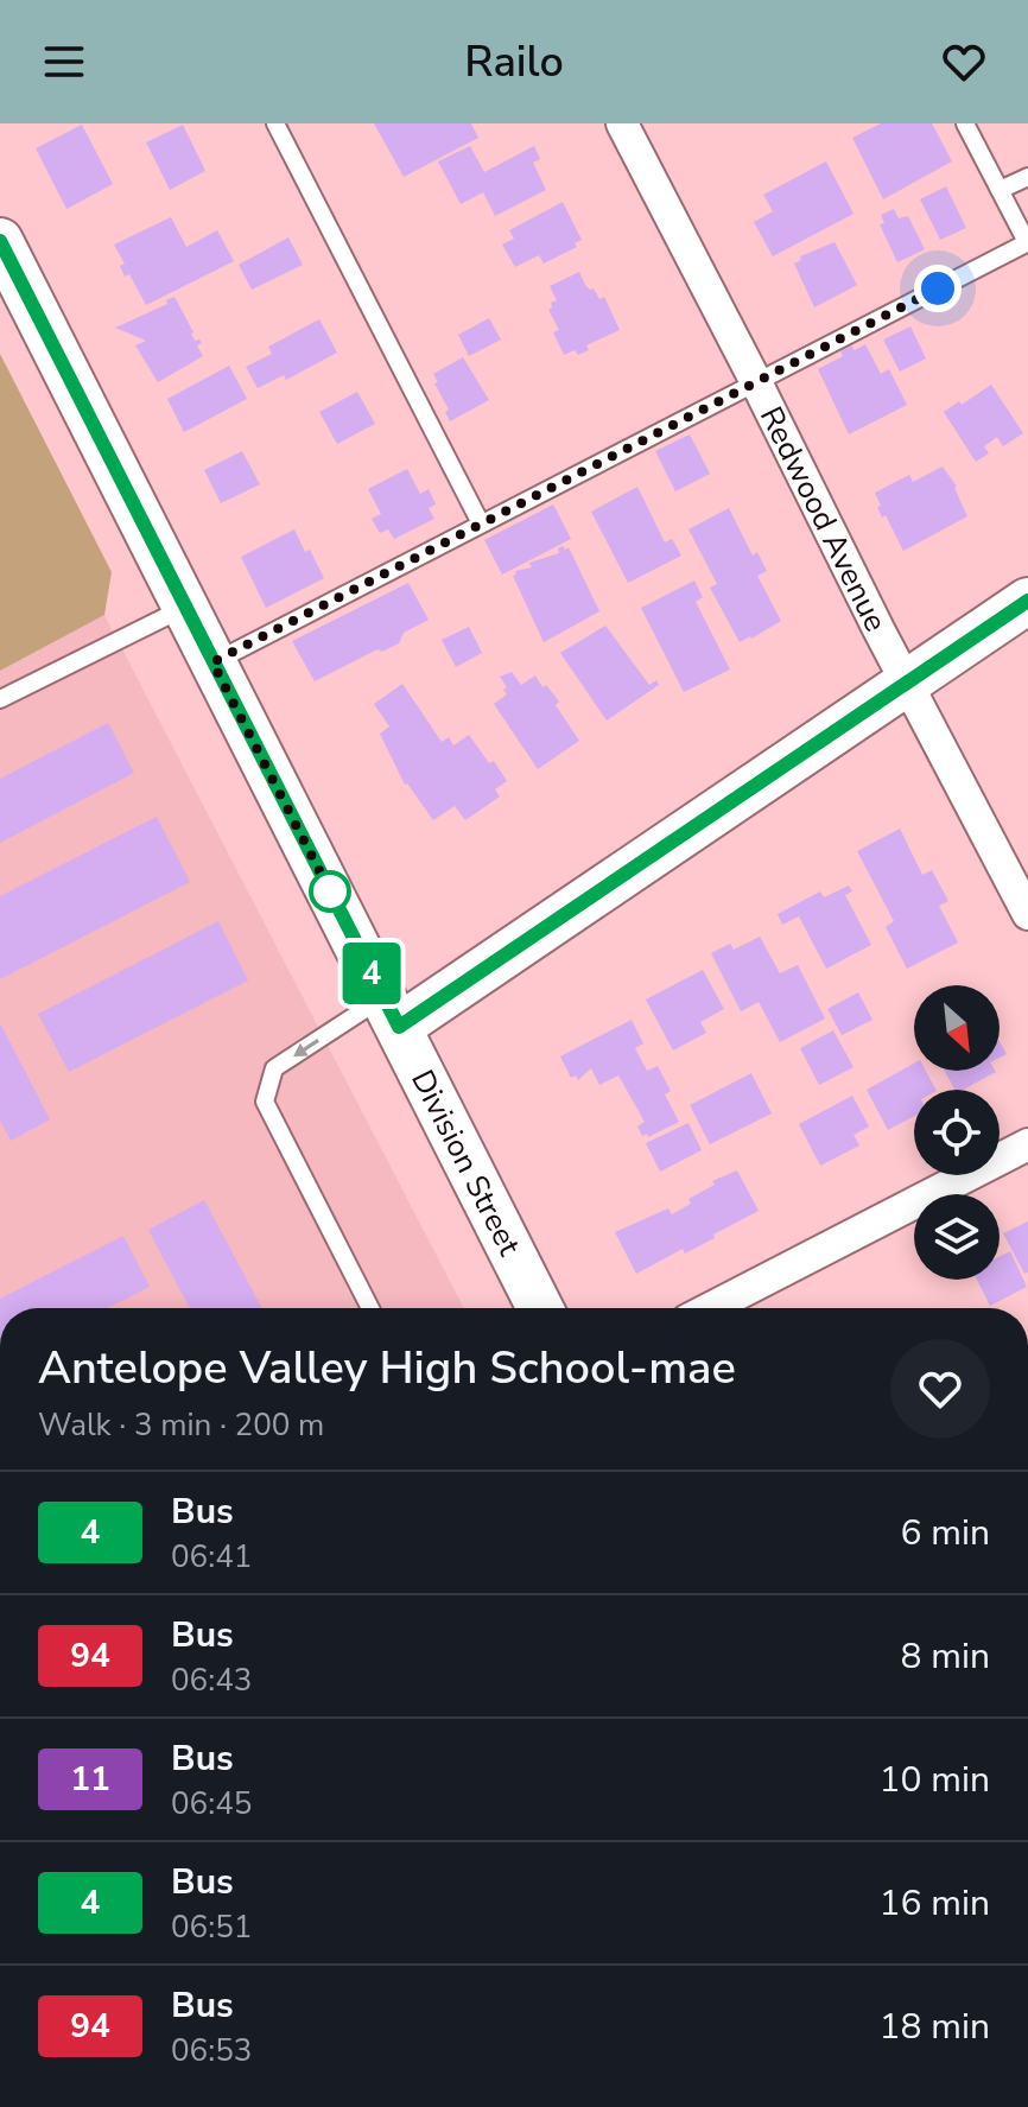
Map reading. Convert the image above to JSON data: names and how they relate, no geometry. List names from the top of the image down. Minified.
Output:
{"streets":{"main road":["Division Street"],"street":["Redwood Avenue"]},"lines":["bus line 4"],"north":"bottom right","page":{"header":"Railo","on_map":"4","heading":["Antelope Valley High School-mae","Walk · 3 min · 200 m"],"list":[{"mark":"4","name":"Bus","note":"06:41","value":"6 min"},{"mark":"94","name":"Bus","note":"06:43","value":"8 min"},{"mark":"11","name":"Bus","note":"06:45","value":"10 min"},{"mark":"4","name":"Bus","note":"06:51","value":"16 min"},{"mark":"94","name":"Bus","note":"06:53","value":"18 min"}]}}
